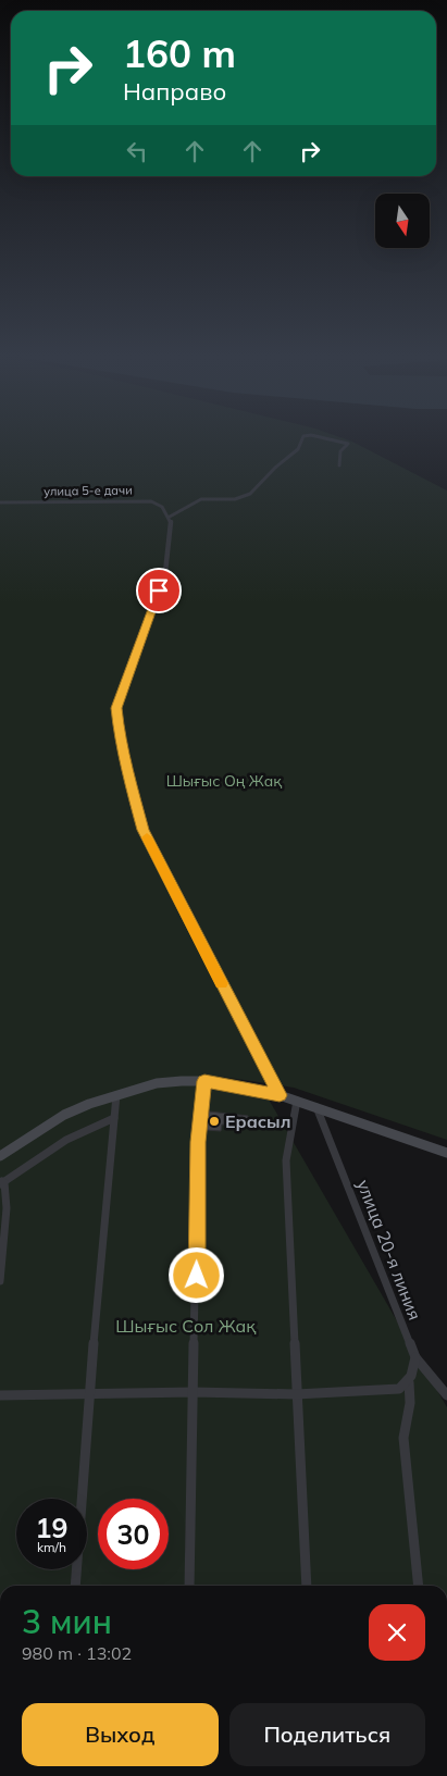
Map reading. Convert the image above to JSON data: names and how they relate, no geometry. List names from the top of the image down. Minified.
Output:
{"streets":{"street":["улица 5-е дачи","улица 20-я линия"]},"parks":["Шығыс Оң Жақ","Шығыс Сол Жақ"],"places":["Ерасыл"],"north":"bottom","page":{"turn":["160 m","Направо"],"speed":"19 km/h","limit":"30","heading":["3 мин","980 m · 13:02"],"buttons":["Выход","Поделиться"]}}
